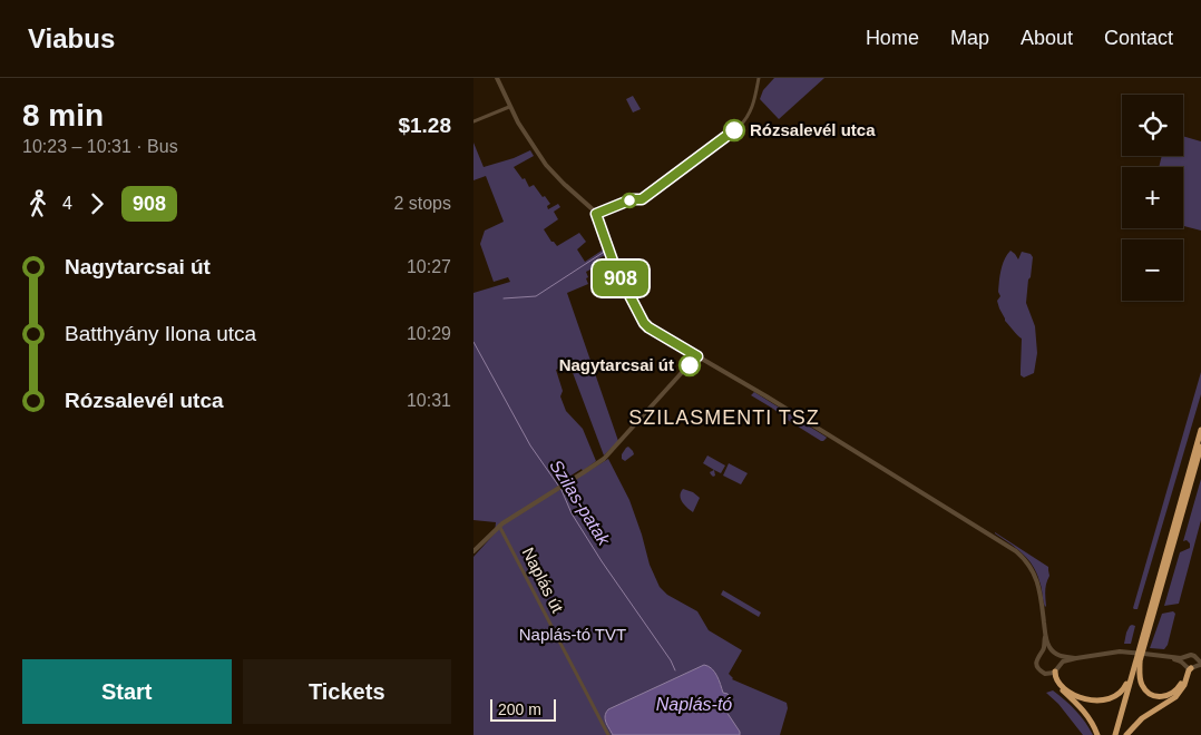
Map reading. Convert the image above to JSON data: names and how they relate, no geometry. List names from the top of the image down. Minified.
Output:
{"streets":{"street":["Naplás út"]},"districts":["SZILASMENTI TSZ"],"water":["Szilas-patak","Naplás-tó"],"parks":["Naplás-tó TVT"],"places":["Rózsalevél utca","Nagytarcsai út"],"lines":["bus line 908"],"scale_bar":"200 m","page":{"header":"Viabus","nav":["Home","Map","About","Contact"],"heading":["8 min","10:23 – 10:31 · Bus","$1.28"],"on_map":"908","map_buttons":["+","−"],"legs":["4","908","2 stops"],"list":[{"name":"Nagytarcsai út","value":"10:27"},{"name":"Batthyány Ilona utca","value":"10:29"},{"name":"Rózsalevél utca","value":"10:31"}],"buttons":["Start","Tickets"],"scale":"200 m"}}
